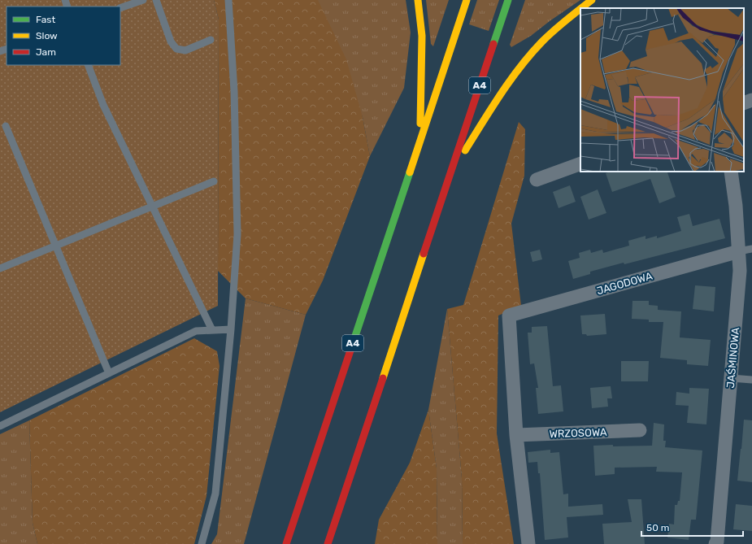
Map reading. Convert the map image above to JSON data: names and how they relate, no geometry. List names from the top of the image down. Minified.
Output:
{"streets":{"highway":["A4"],"street":["JAGODOWA","JAŚMINOWA","WRZOSOWA"]},"crossings":[["JAGODOWA","JAŚMINOWA"],["JAGODOWA","WRZOSOWA"]],"legend":["Fast","Slow","Jam"],"scale_bar":"50 m"}
